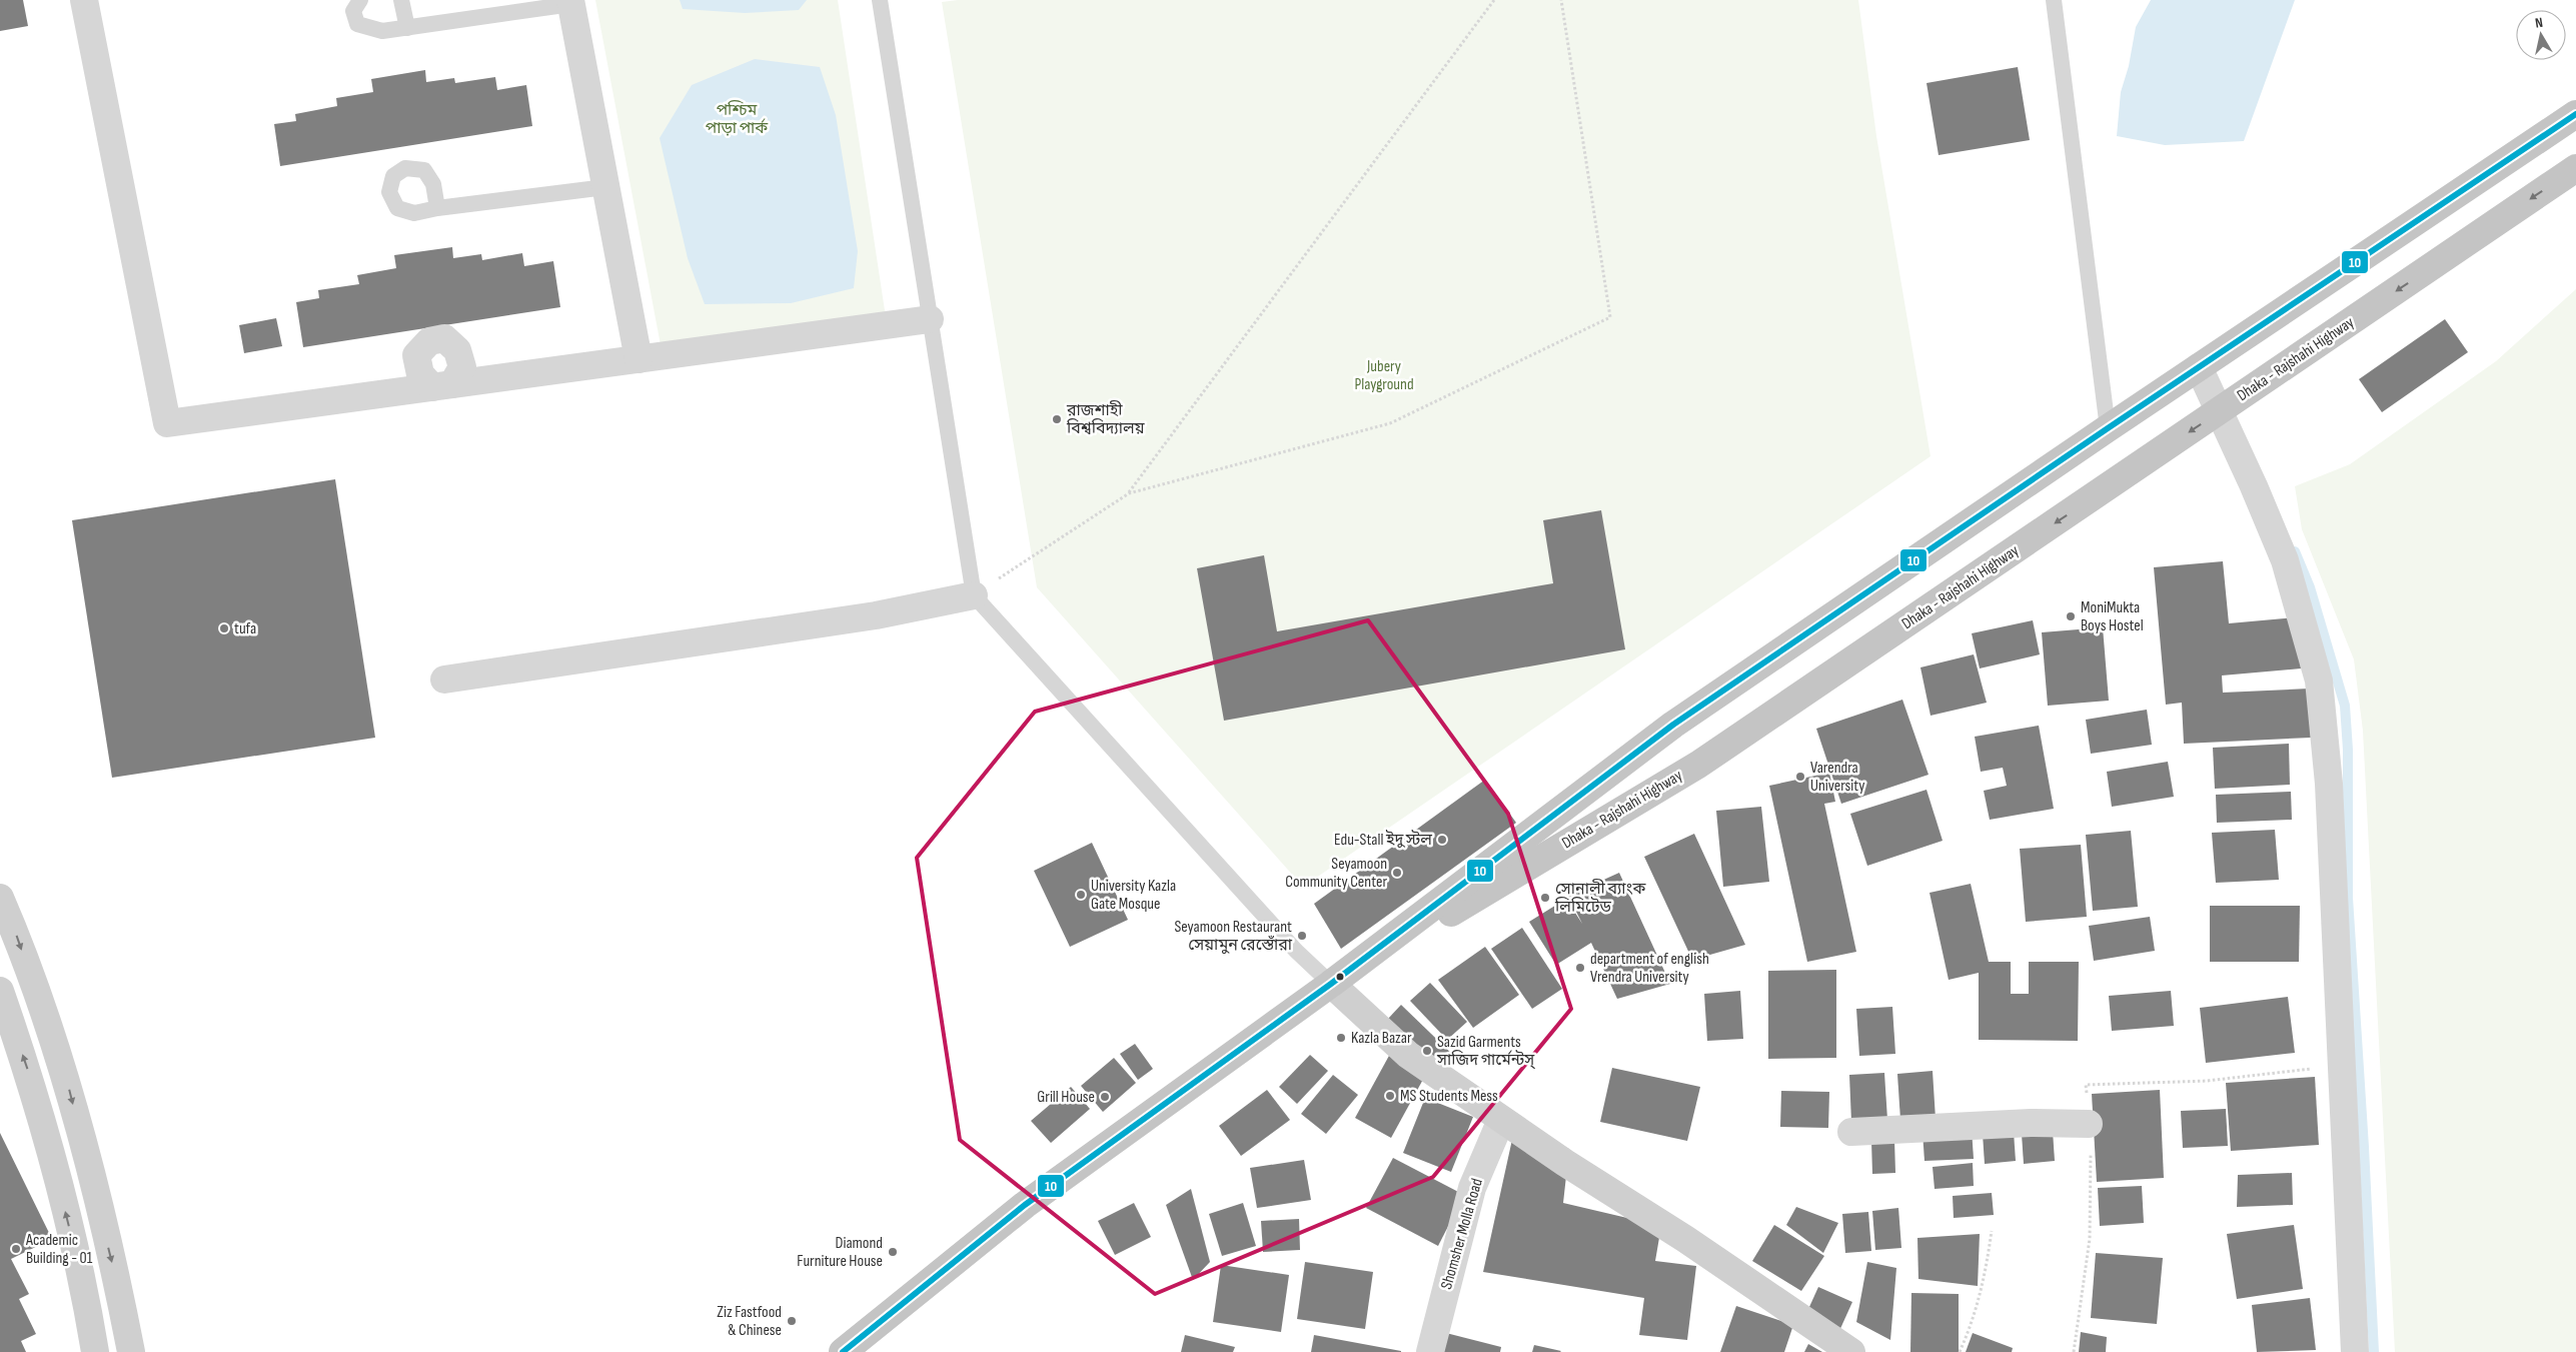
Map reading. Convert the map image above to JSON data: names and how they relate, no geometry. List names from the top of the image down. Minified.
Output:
{"streets":{"highway":["Dhaka - Rajshahi Highway"],"street":["Shomsher Molla Road"]},"parks":["পশ্চিম পাড়া পার্ক","Jubery Playground"],"places":["রাজশাহী বিশ্ববিদ্যালয়","MoniMukta Boys Hostel","tufa","Varendra University","Edu-Stall ইদু স্টল","Seyamoon Community Center","University Kazla Gate Mosque","সোনালী ব্যাংক লিমিটেড","Seyamoon Restaurant সেয়ামুন রেস্তোঁরা","department of english Vrendra University","Kazla Bazar","Sazid Garments সাজিদ গার্মেন্টস্","MS Students Mess","Grill House","Academic Building - 01","Diamond Furniture House","Ziz Fastfood & Chinese"],"lines":["transit line 10"],"north":"top"}
